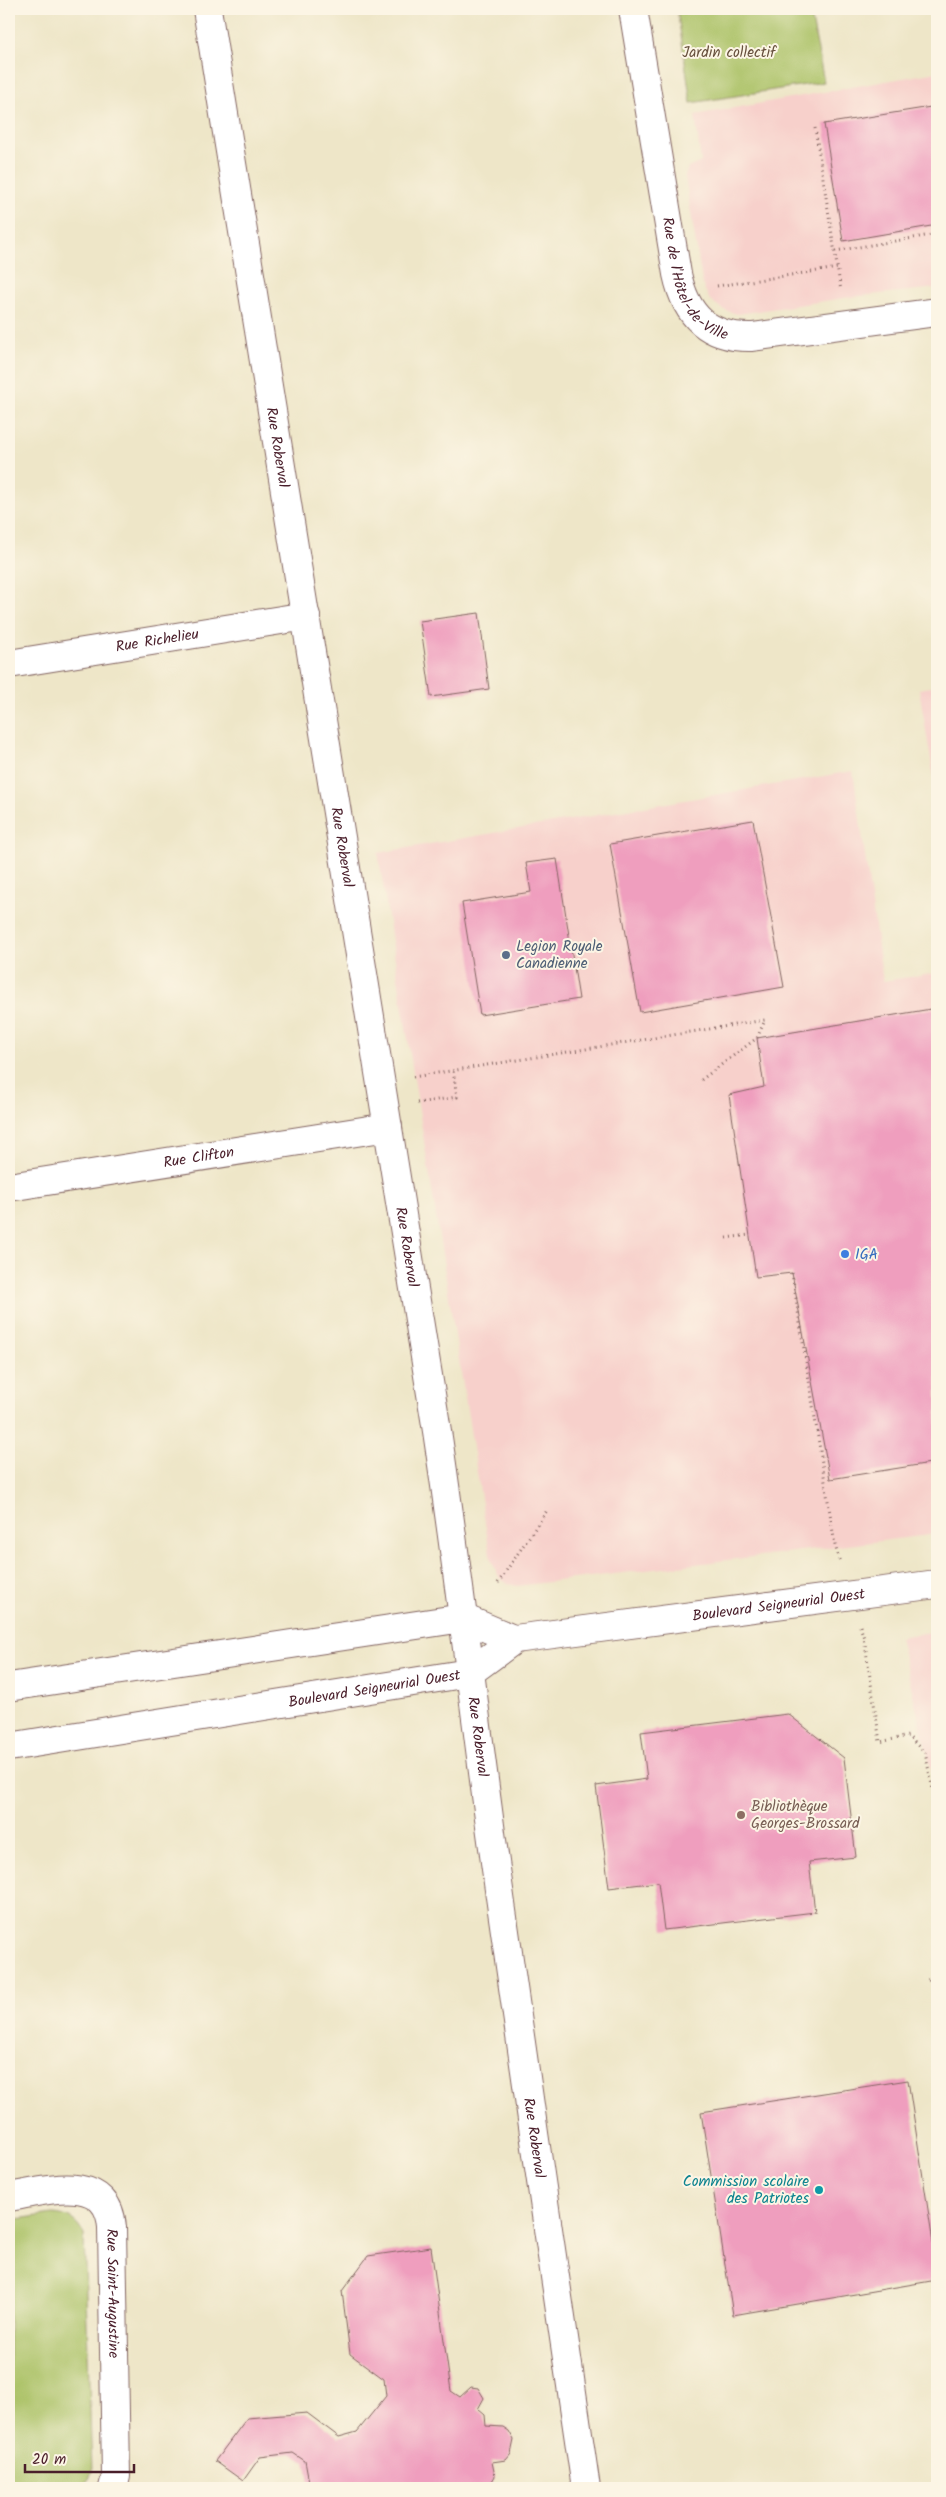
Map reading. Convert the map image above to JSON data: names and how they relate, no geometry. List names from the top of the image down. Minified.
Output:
{"streets":{"street":["Rue de l'Hôtel-de-Ville","Rue Roberval","Rue Richelieu","Rue Clifton","Boulevard Seigneurial Ouest","Rue Saint-Augustine"]},"crossings":[["Rue Roberval","Rue Richelieu"],["Rue Roberval","Rue Clifton"],["Rue Roberval","Boulevard Seigneurial Ouest"]],"parks":["Jardin collectif"],"places":["Legion Royale Canadienne","IGA","Bibliothèque Georges-Brossard","Commission scolaire des Patriotes"],"scale_bar":"20 m"}
